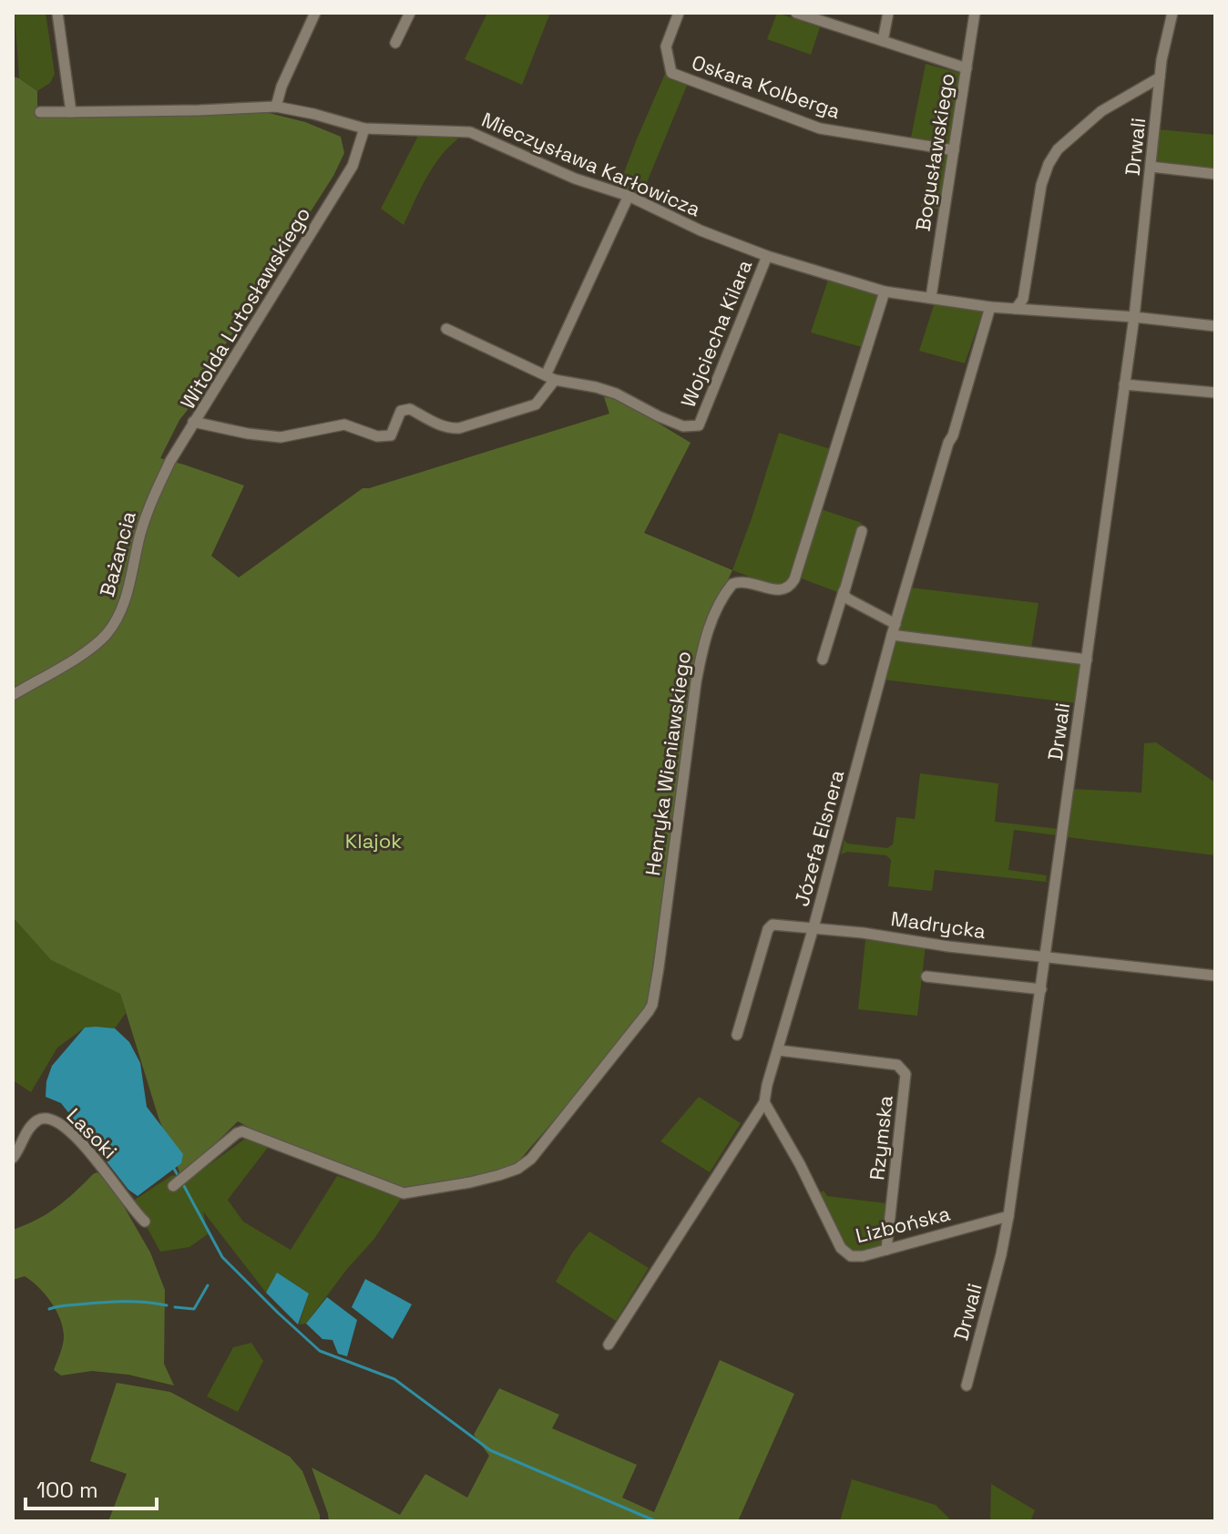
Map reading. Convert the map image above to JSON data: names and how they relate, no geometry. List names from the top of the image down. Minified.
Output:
{"streets":{"street":["Oskara Kolberga","Drwali","Bogusławskiego","Mieczysława Karłowicza","Witolda Lutosławskiego","Wojciecha Kilara","Bażancia","Henryka Wieniawskiego","Józefa Elsnera","Madrycka","Lasoki","Rzymska","Lizbońska"]},"crossings":[["Oskara Kolberga","Bogusławskiego"],["Drwali","Madrycka"],["Drwali","Lizbońska"],["Mieczysława Karłowicza","Witolda Lutosławskiego"],["Mieczysława Karłowicza","Wojciecha Kilara"],["Mieczysława Karłowicza","Henryka Wieniawskiego"],["Witolda Lutosławskiego","Wojciecha Kilara"],["Witolda Lutosławskiego","Bażancia"],["Józefa Elsnera","Madrycka"],["Józefa Elsnera","Rzymska"],["Józefa Elsnera","Lizbońska"],["Rzymska","Lizbońska"]],"parks":["Klajok"],"scale_bar":"100 m"}
